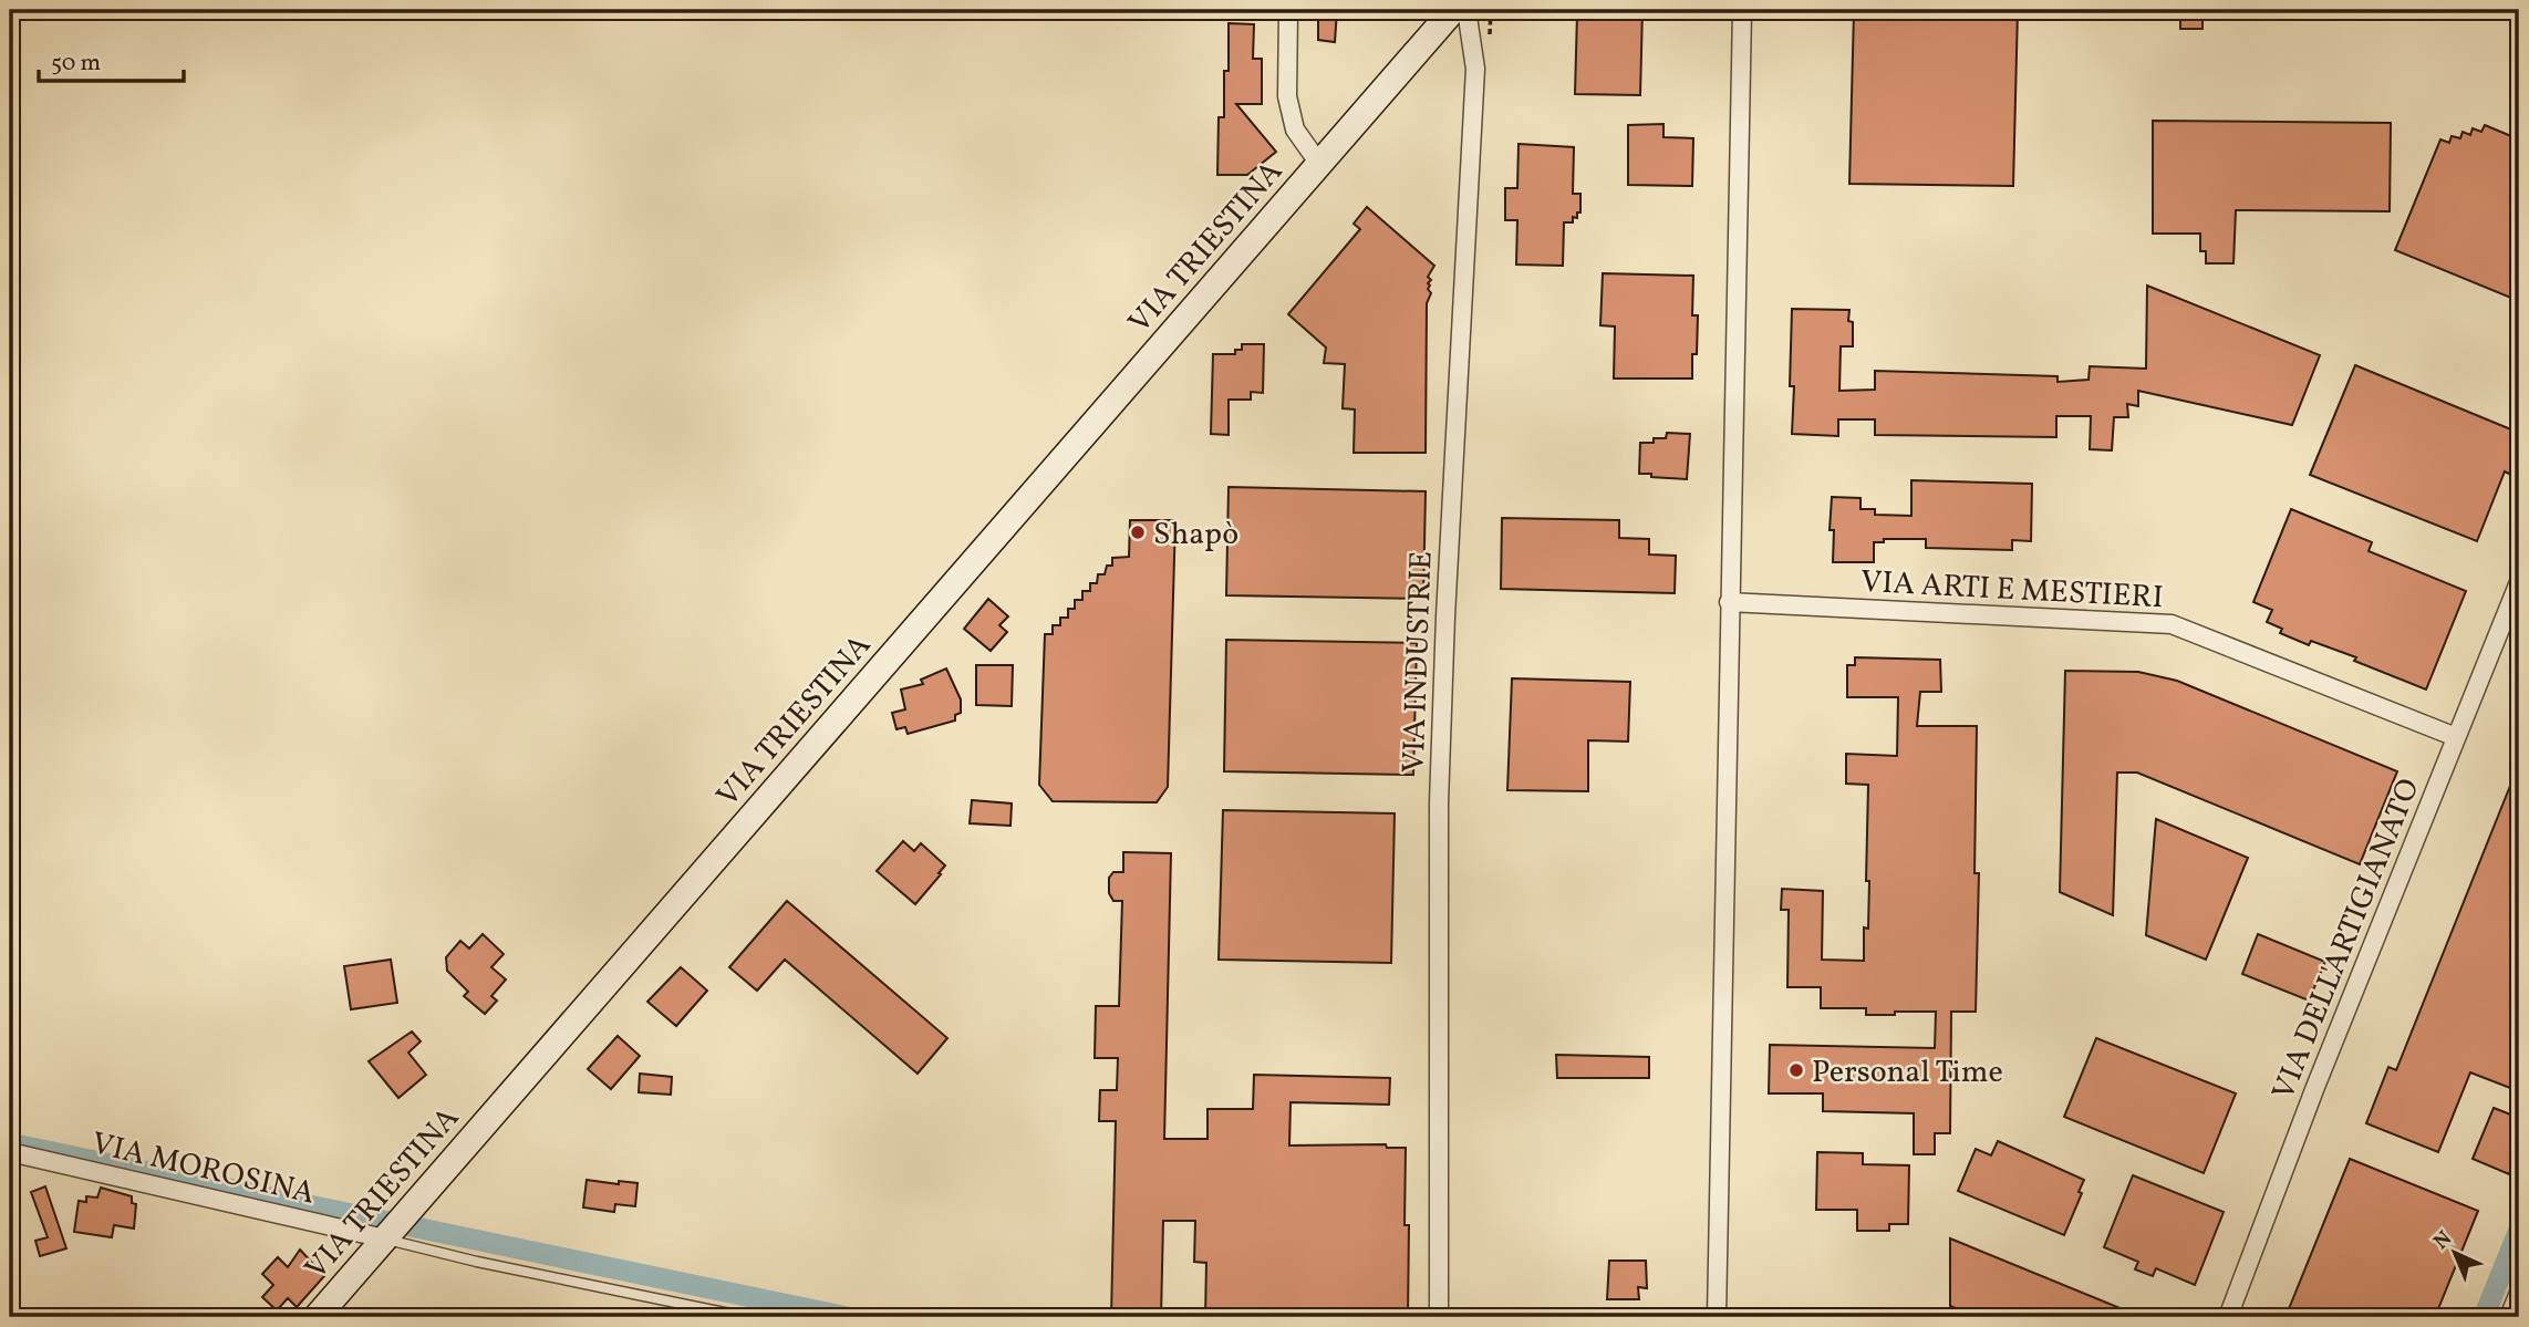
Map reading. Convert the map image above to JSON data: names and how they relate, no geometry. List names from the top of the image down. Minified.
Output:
{"streets":{"main road":["VIA TRIESTINA"],"street":["VIA ARTI E MESTIERI","VIA INDUSTRIE","VIA DELL'ARTIGIANATO","VIA MOROSINA"]},"crossings":[["VIA TRIESTINA","VIA MOROSINA"],["VIA ARTI E MESTIERI","VIA DELL'ARTIGIANATO"]],"places":["Shapò","Personal Time"],"scale_bar":"50 m","north":"top left"}
